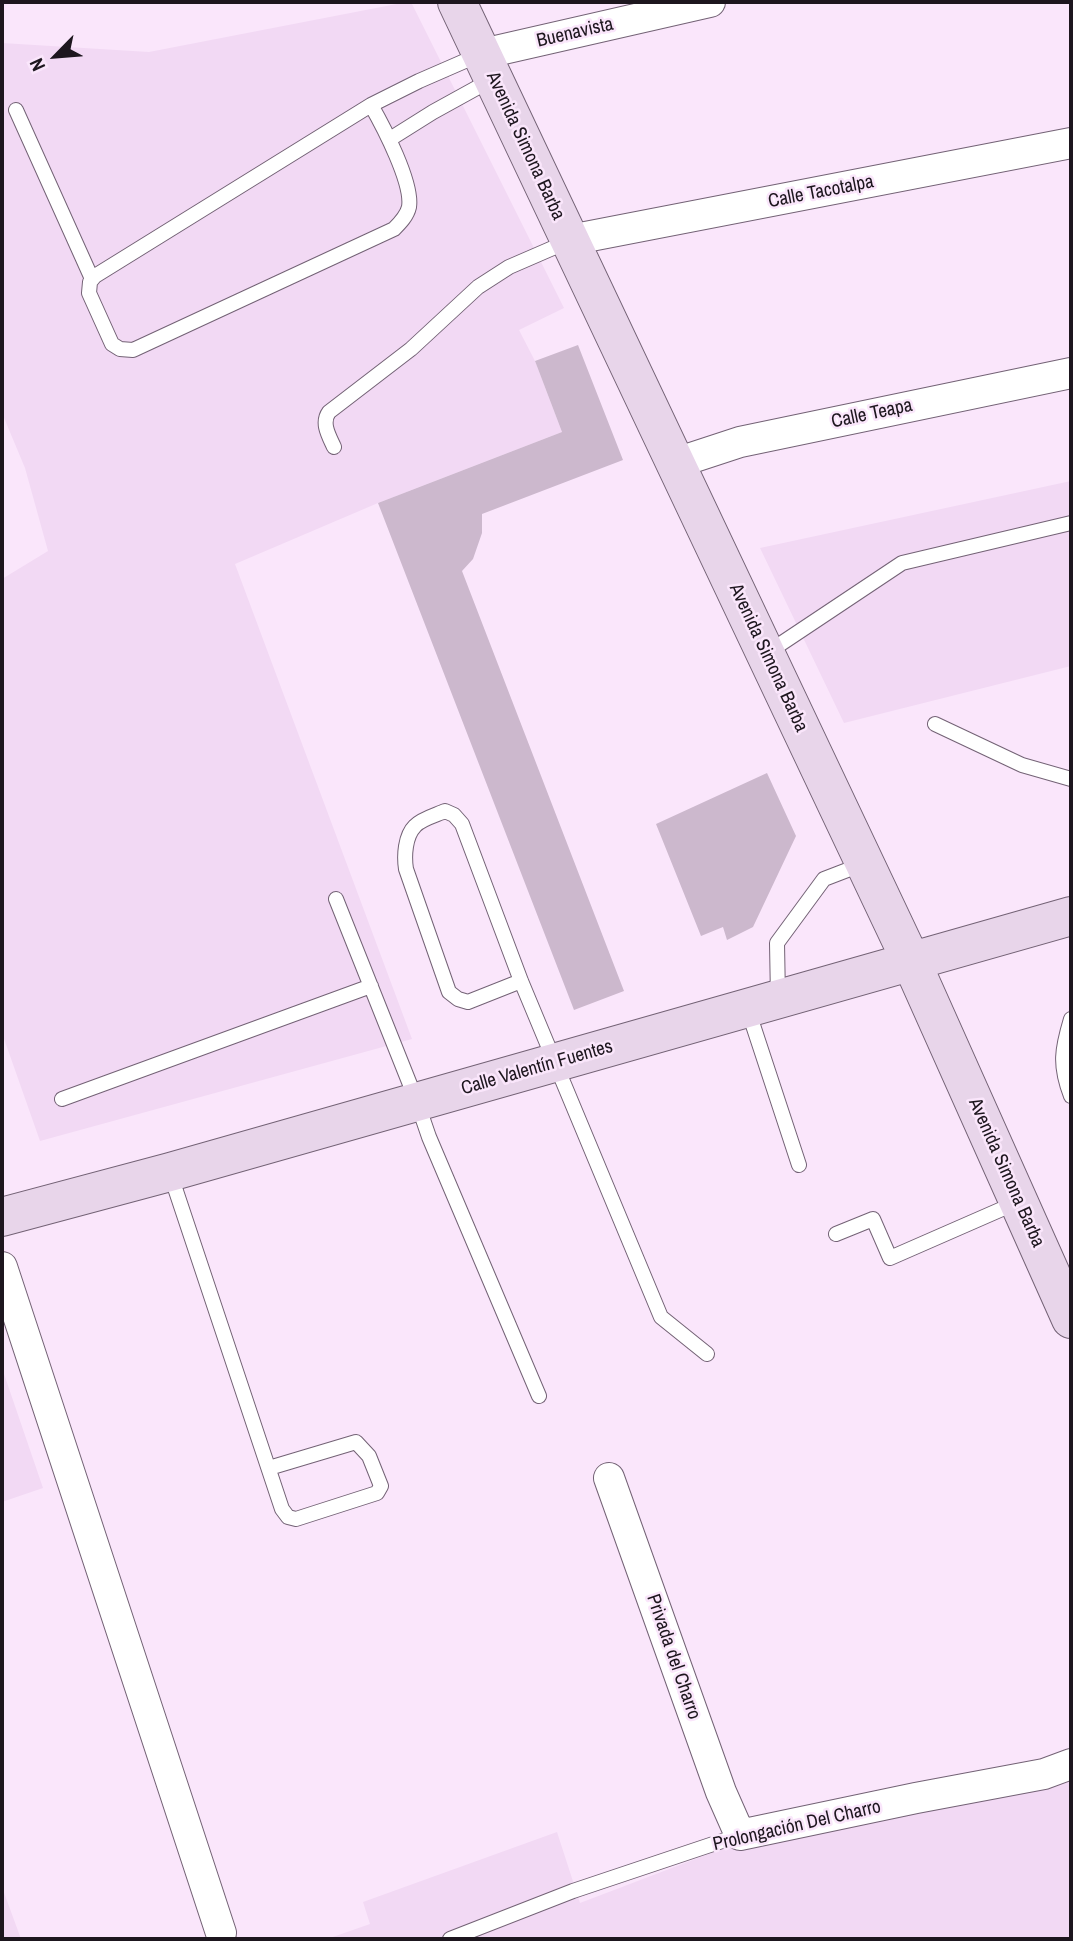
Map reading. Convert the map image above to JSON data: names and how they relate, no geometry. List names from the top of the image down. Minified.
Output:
{"streets":{"main road":["Avenida Simona Barba","Calle Valentín Fuentes"],"street":["Buenavista","Calle Tacotalpa","Calle Teapa","Privada del Charro","Prolongación Del Charro"]},"crossings":[["Buenavista","Avenida Simona Barba"],["Avenida Simona Barba","Calle Tacotalpa"],["Avenida Simona Barba","Calle Teapa"],["Avenida Simona Barba","Calle Valentín Fuentes"],["Privada del Charro","Prolongación Del Charro"]],"north":"bottom left"}
